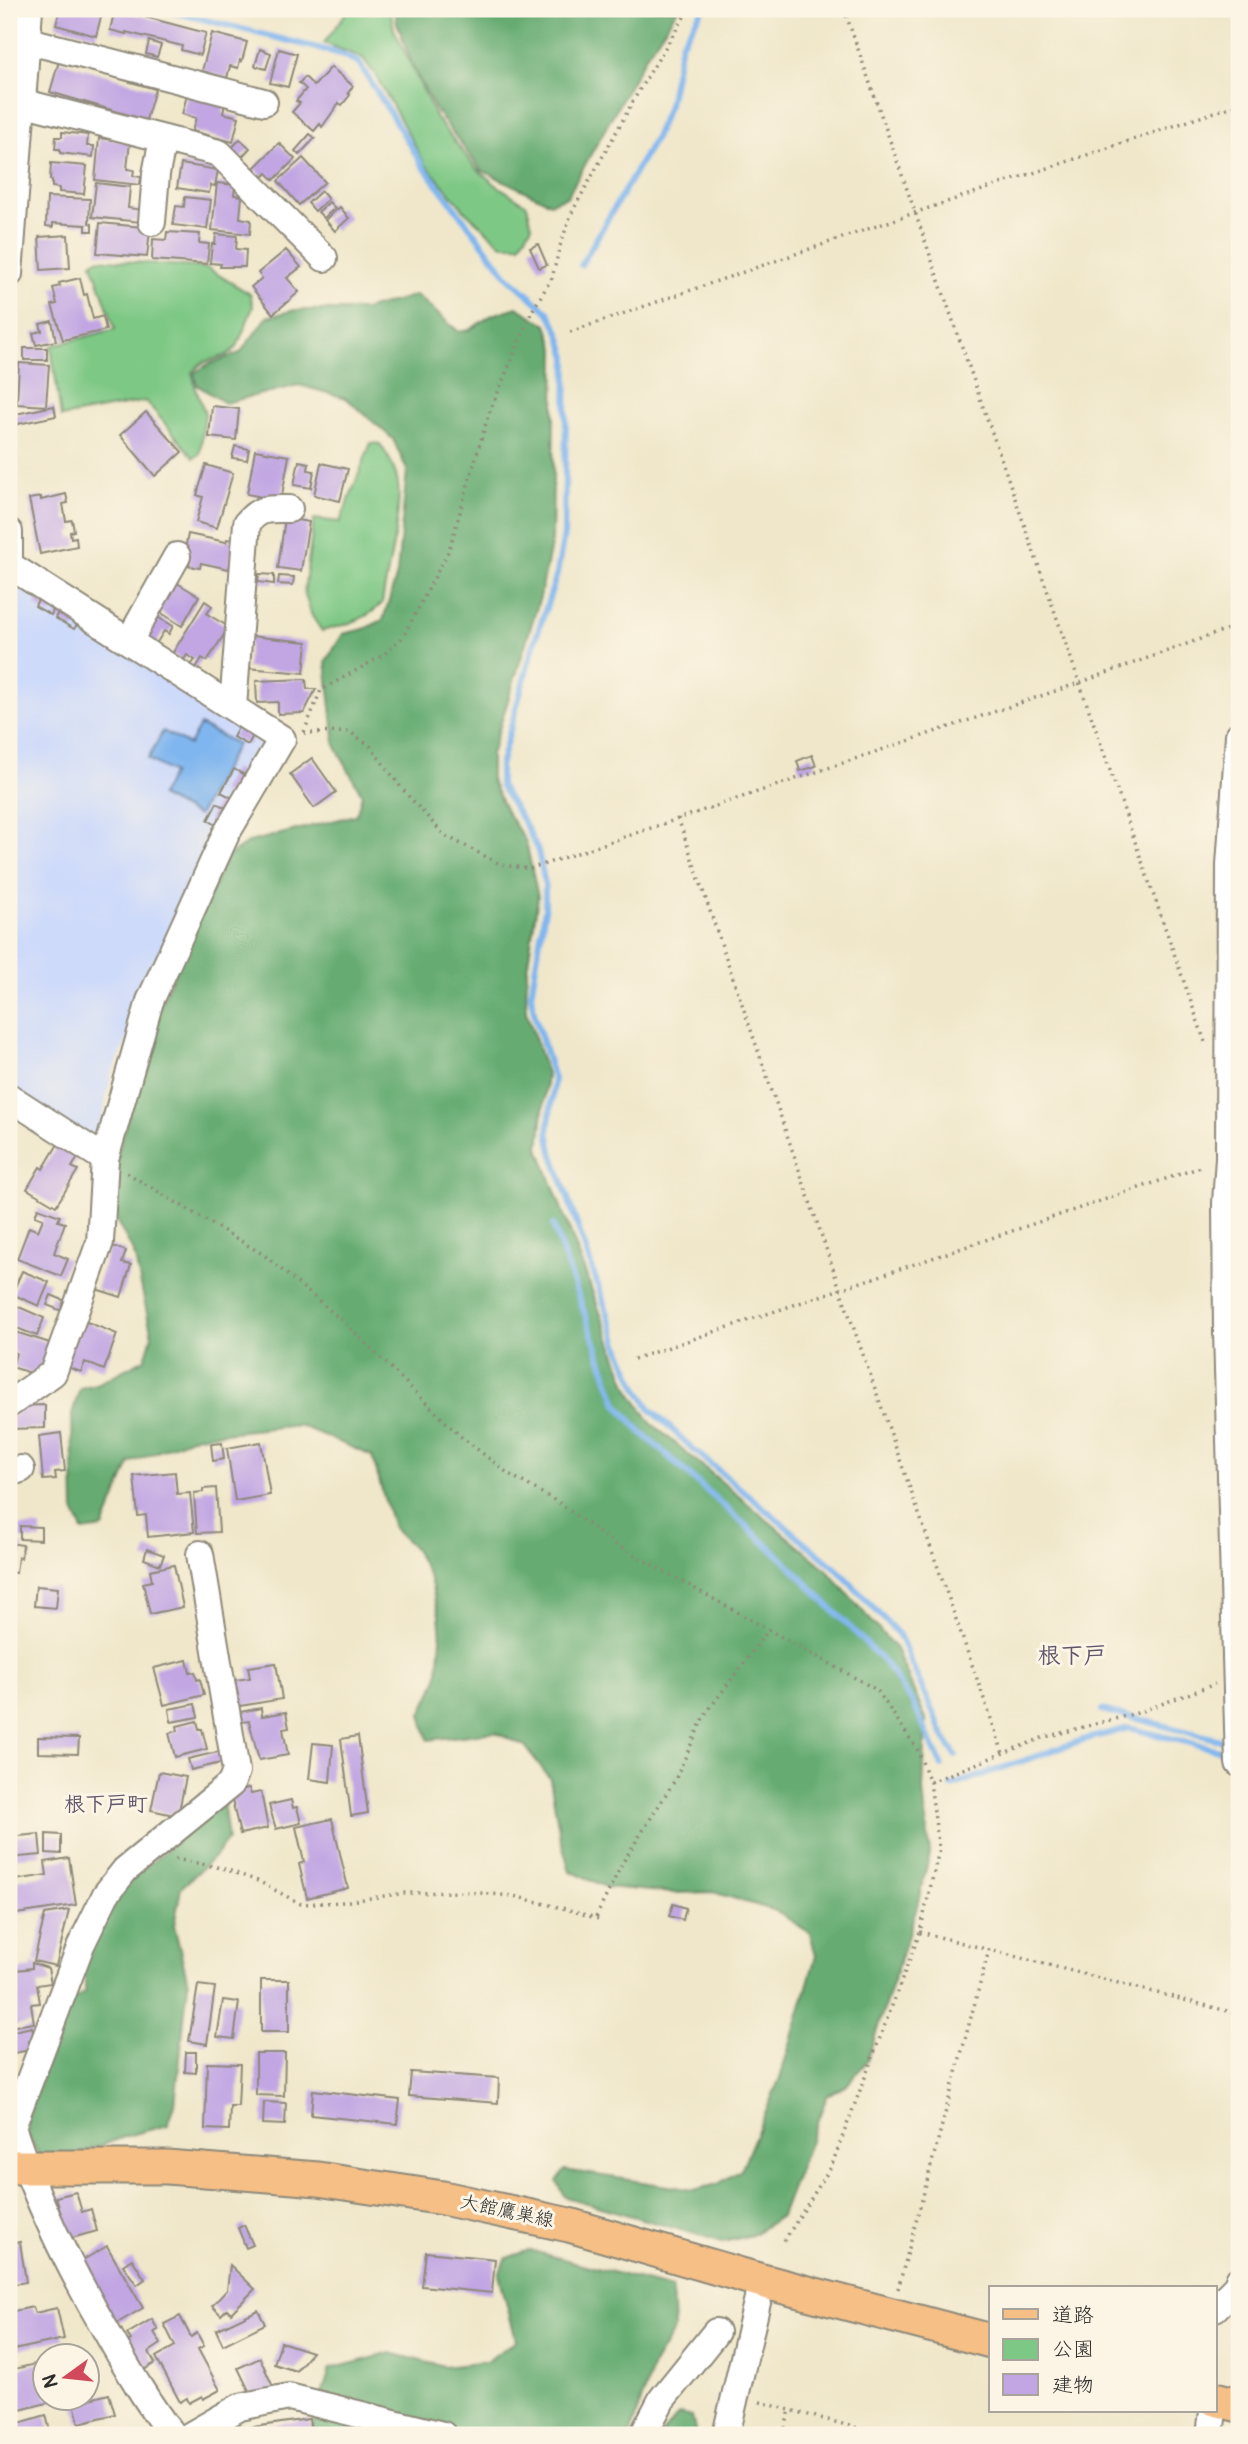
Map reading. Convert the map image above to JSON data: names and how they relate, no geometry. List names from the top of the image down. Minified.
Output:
{"streets":{"main road":["大館鷹巣線"]},"districts":["根下戸","根下戸町"],"legend":["道路","公園","建物"],"north":"left"}
